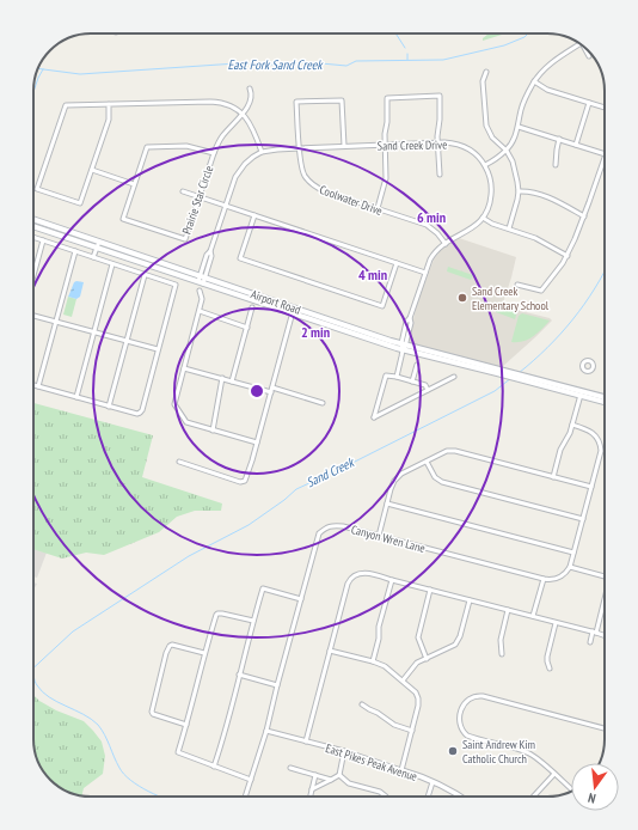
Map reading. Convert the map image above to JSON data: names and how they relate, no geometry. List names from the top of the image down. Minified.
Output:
{"streets":{"main road":["Airport Road"],"street":["Sand Creek Drive","Prairie Star Circle","Coolwater Drive","Canyon Wren Lane","East Pikes Peak Avenue"]},"crossings":[["Sand Creek Drive","Coolwater Drive"],["Sand Creek Drive","Airport Road"],["Canyon Wren Lane","East Pikes Peak Avenue"]],"water":["East Fork Sand Creek","Sand Creek"],"places":["Sand Creek Elementary School","Saint Andrew Kim Catholic Church"],"north":"bottom","rings":["6 min","4 min","2 min"]}
